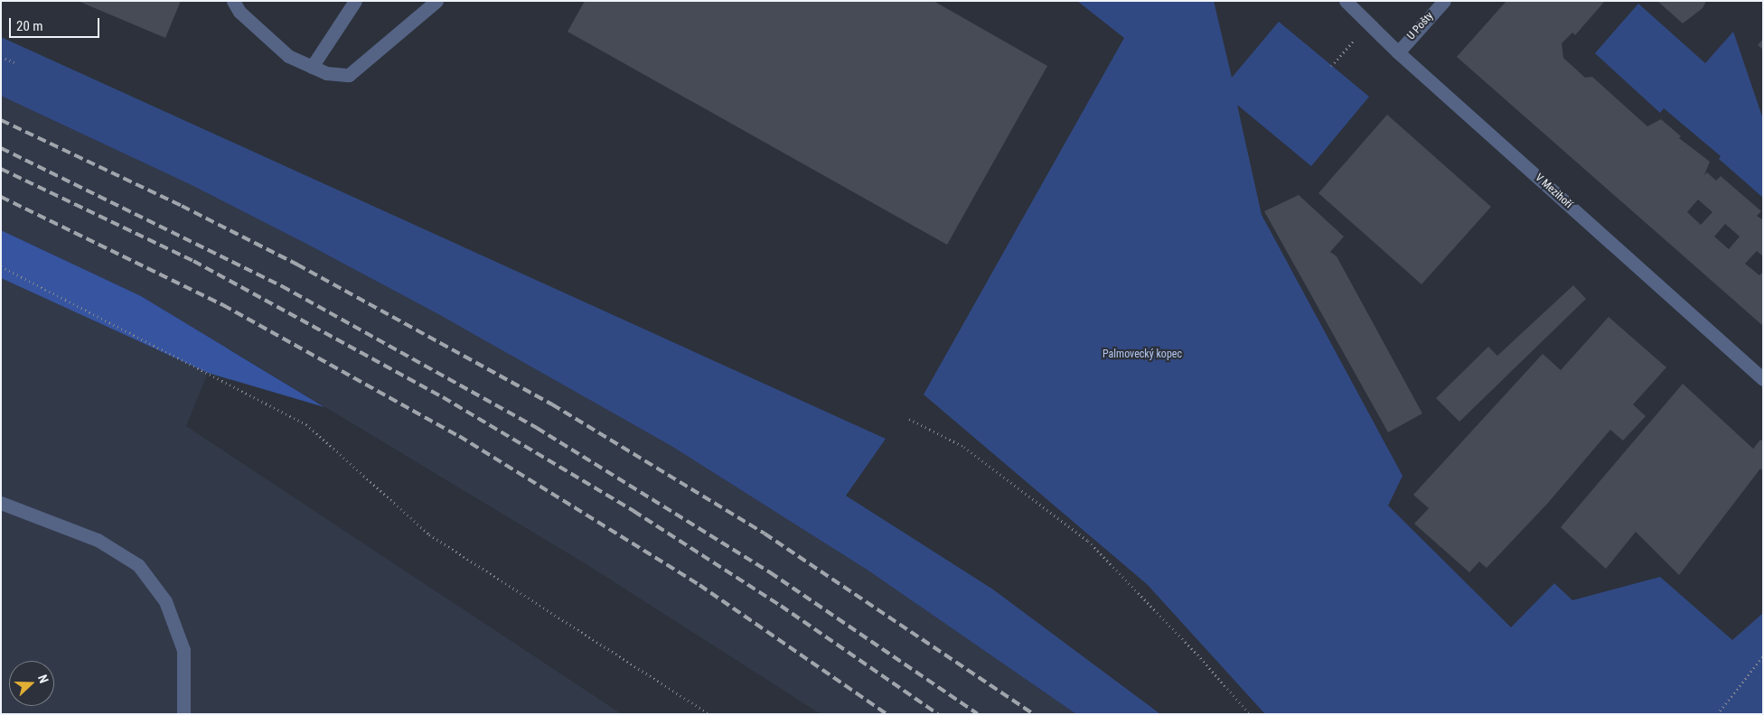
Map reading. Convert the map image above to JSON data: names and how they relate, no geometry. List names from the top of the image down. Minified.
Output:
{"streets":{"street":["U Pošty","V Mezihoří"]},"crossings":[["U Pošty","V Mezihoří"]],"parks":["Palmovecký kopec"],"scale_bar":"20 m","north":"right"}
